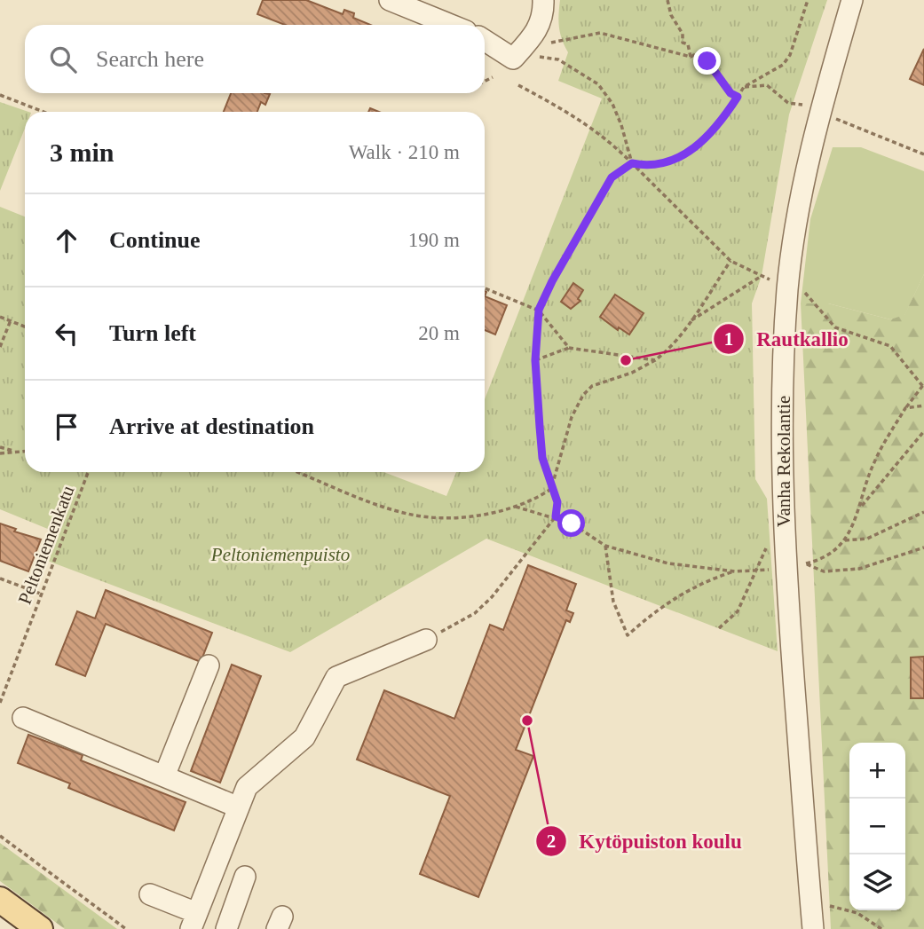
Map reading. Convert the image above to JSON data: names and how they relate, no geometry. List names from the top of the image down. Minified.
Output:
{"streets":{"street":["Vanha Rekolantie"],"path":["Peltoniemenkatu"]},"parks":["Peltoniemenpuisto"],"places":["Rautkallio","Kytöpuiston koulu"],"page":{"search":"Search here","heading":["3 min","Walk · 210 m"],"list":[["Continue","190 m"],["Turn left","20 m"],"Arrive at destination"],"map_buttons":["+","−"]}}
